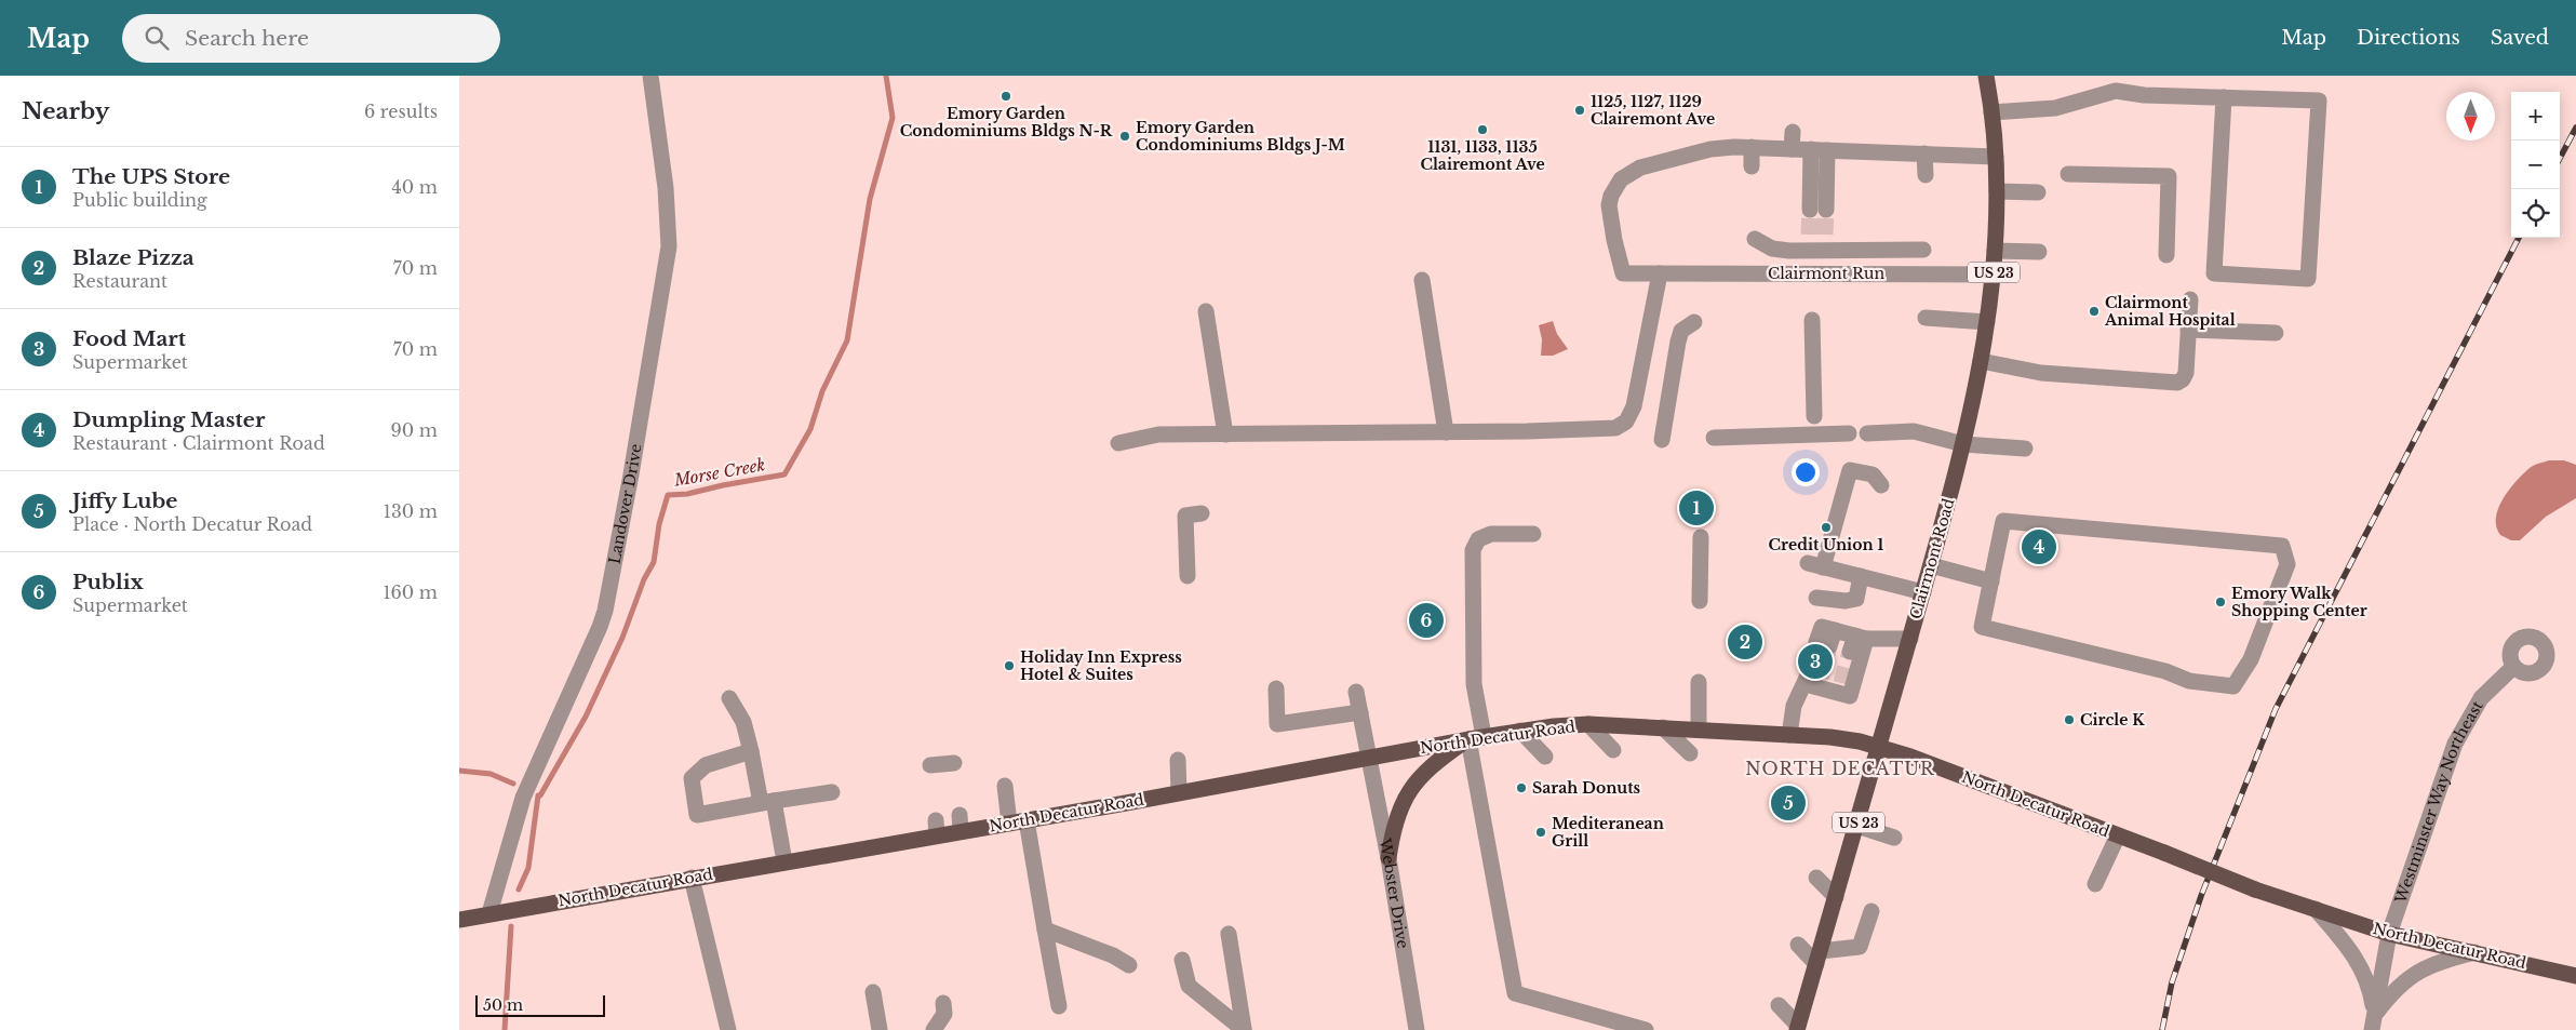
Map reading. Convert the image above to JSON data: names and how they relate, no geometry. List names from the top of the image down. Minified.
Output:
{"streets":{"main road":["US 23","Clairmont Road","North Decatur Road"],"street":["Clairmont Run","Landover Drive","Westminster Way Northeast","Webster Drive"]},"crossings":[["Clairmont Run","Clairmont Road"],["Landover Drive","North Decatur Road"],["Clairmont Road","North Decatur Road"],["North Decatur Road","Westminster Way Northeast"],["North Decatur Road","Webster Drive"]],"districts":["NORTH DECATUR"],"water":["Morse Creek"],"places":["Emory Garden Condominiums Bldgs N-R","1125, 1127, 1129 Clairemont Ave","1131, 1133, 1135 Clairemont Ave","Emory Garden Condominiums Bldgs J-M","Clairmont Animal Hospital","Credit Union 1","Emory Walk Shopping Center","Holiday Inn Express Hotel & Suites","Circle K","Sarah Donuts","Mediteranean Grill"],"scale_bar":"50 m","north":"bottom","page":{"header":"Map","search":"Search here","nav":["Map","Directions","Saved"],"heading":["Nearby","6 results"],"map_buttons":["+","−"],"list":[{"mark":"1","name":"The UPS Store","note":"Public building","value":"40 m"},{"mark":"2","name":"Blaze Pizza","note":"Restaurant","value":"70 m"},{"mark":"3","name":"Food Mart","note":"Supermarket","value":"70 m"},{"mark":"4","name":"Dumpling Master","note":"Restaurant · Clairmont Road","value":"90 m"},{"mark":"5","name":"Jiffy Lube","note":"Place · North Decatur Road","value":"130 m"},{"mark":"6","name":"Publix","note":"Supermarket","value":"160 m"}],"pins":["1","4","6","2","3","5"],"scale":"50 m"}}
